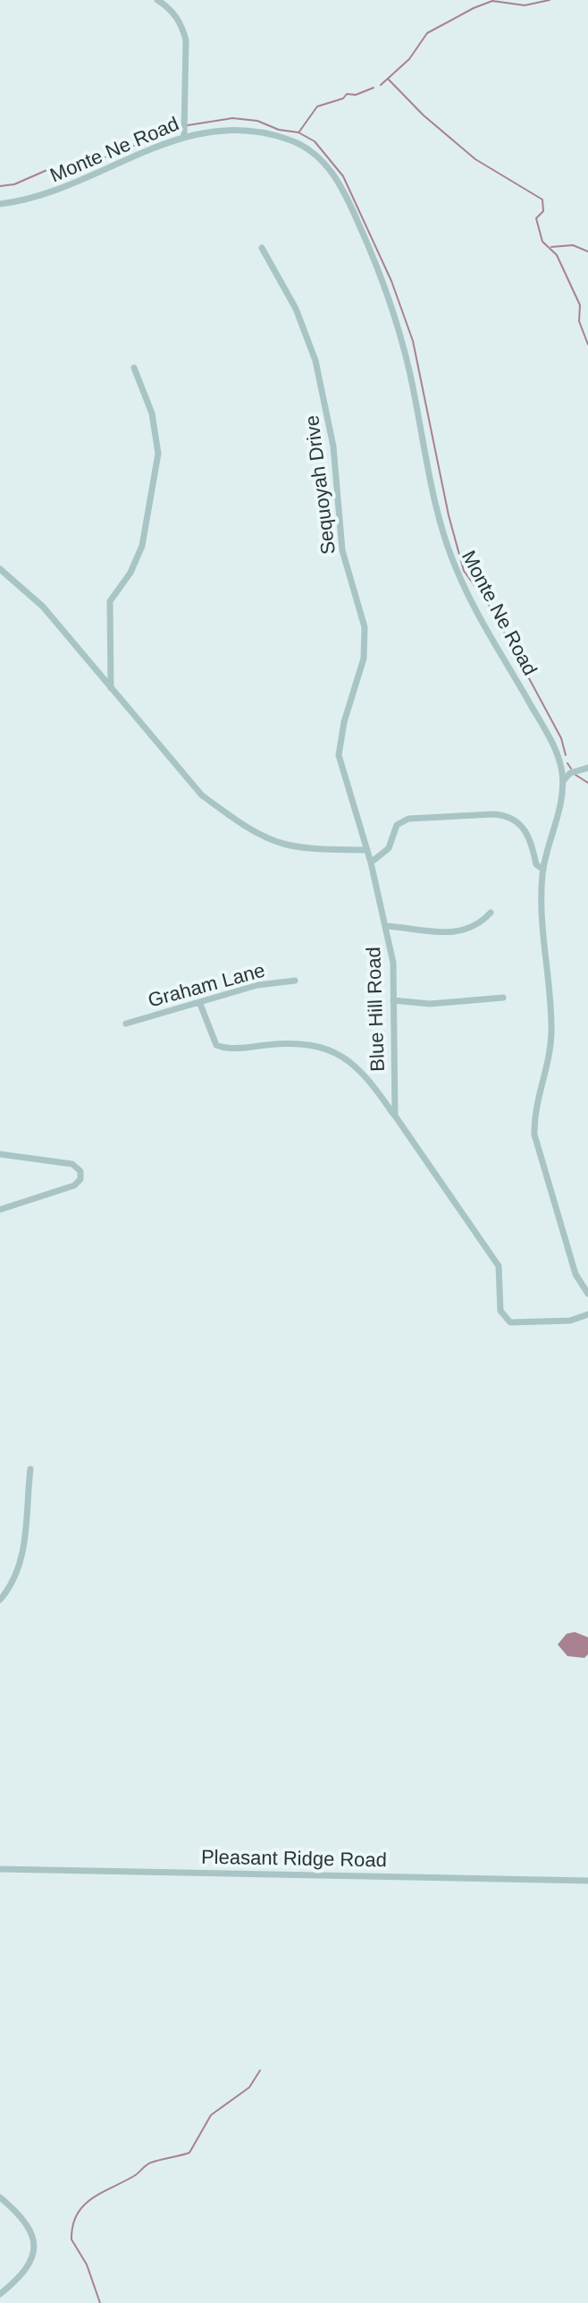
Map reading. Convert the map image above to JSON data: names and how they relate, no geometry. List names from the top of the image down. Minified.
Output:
{"streets":{"street":["Monte Ne Road","Sequoyah Drive","Graham Lane","Blue Hill Road","Pleasant Ridge Road"]},"crossings":[["Sequoyah Drive","Blue Hill Road"]]}
